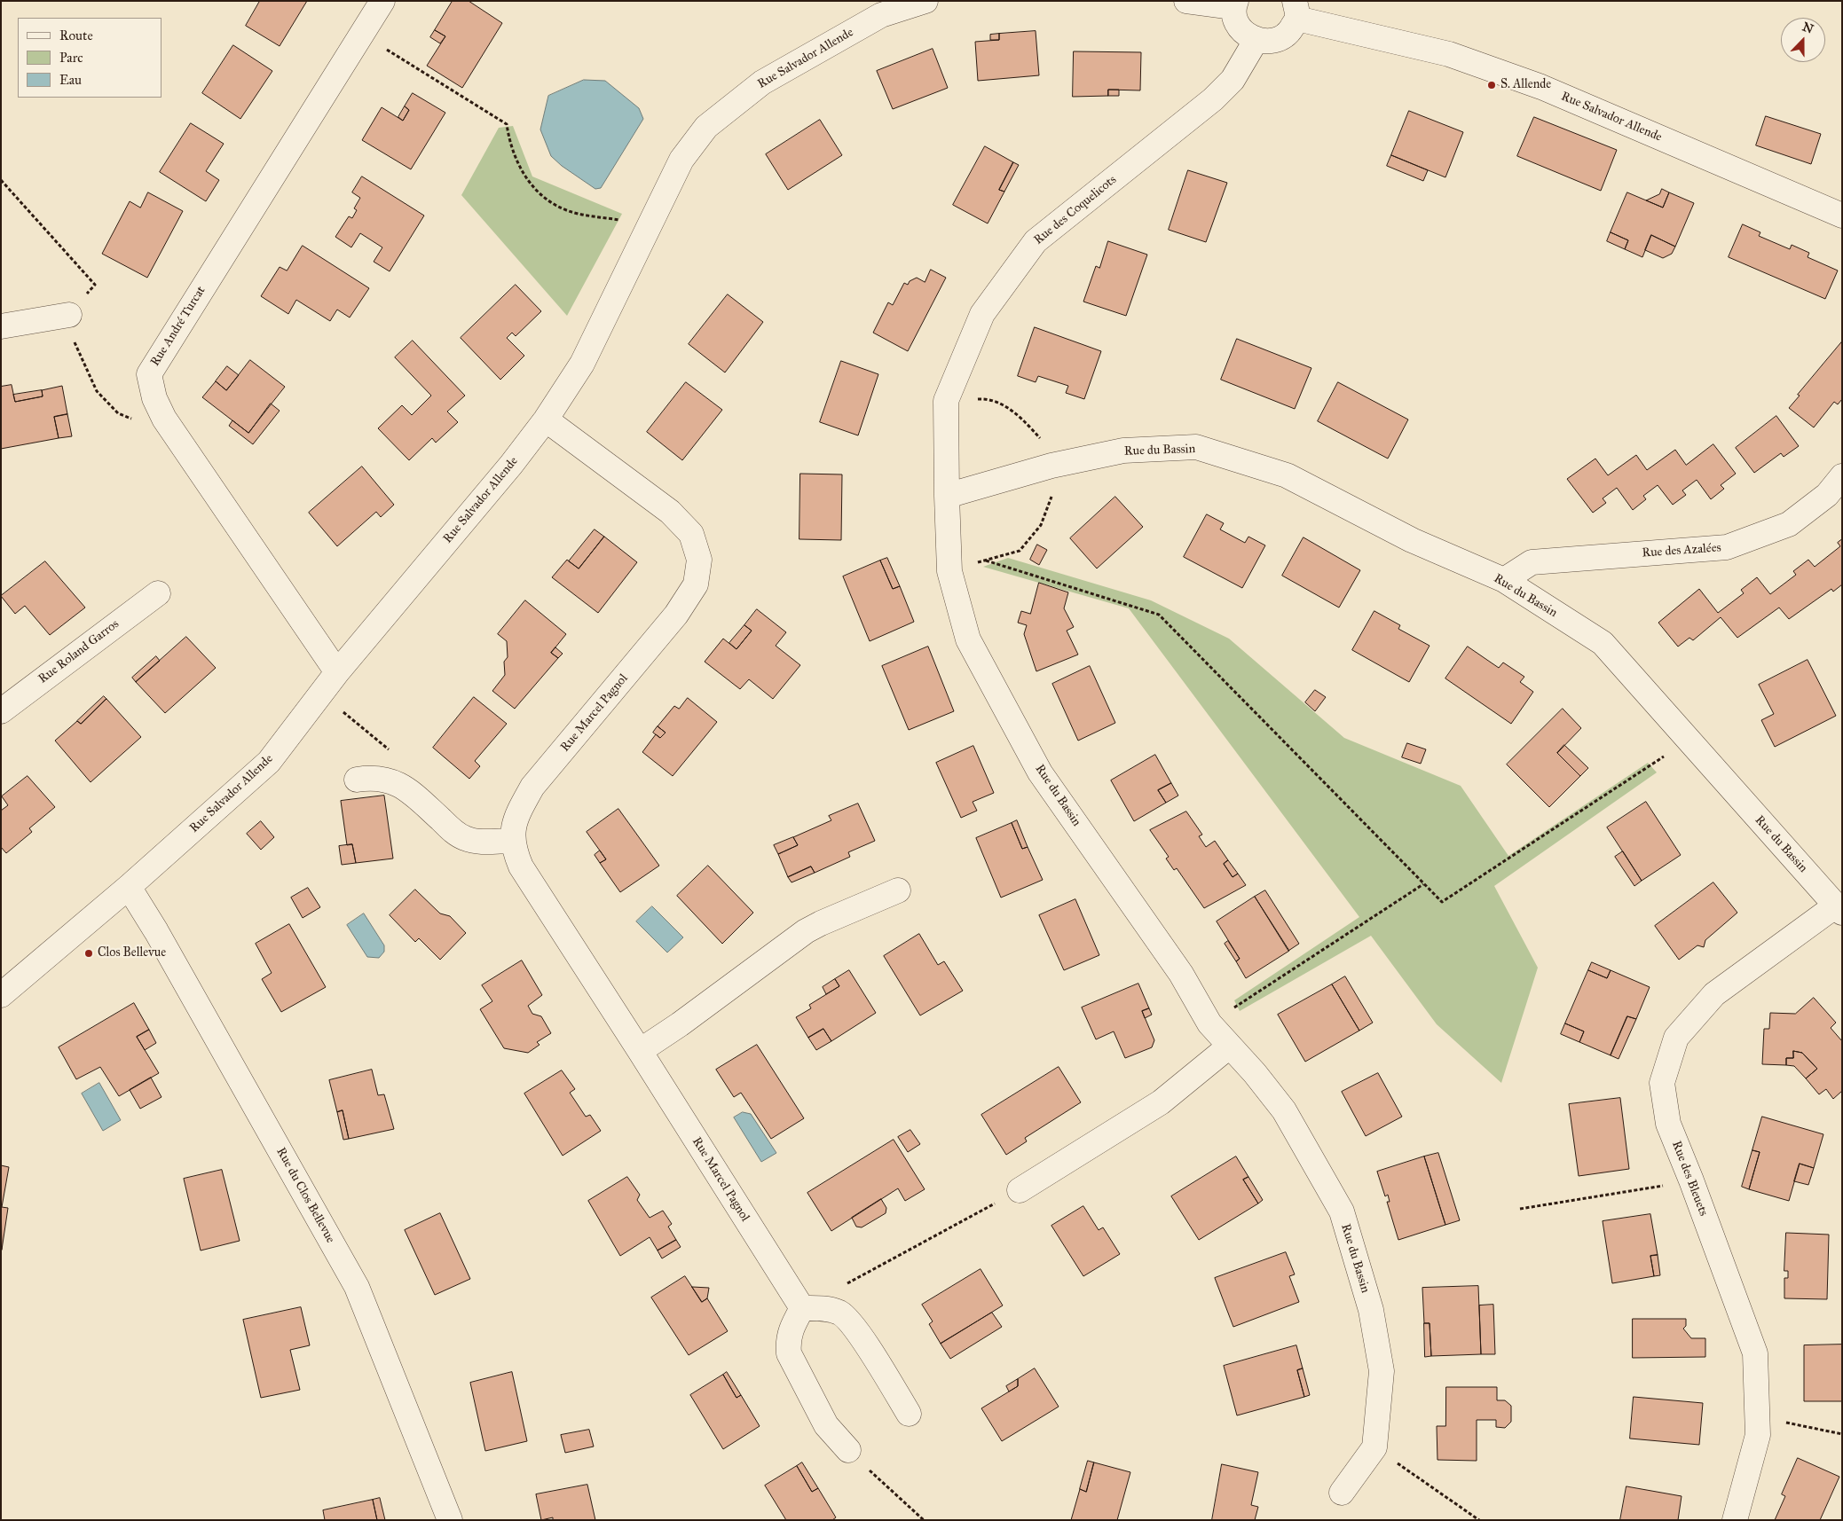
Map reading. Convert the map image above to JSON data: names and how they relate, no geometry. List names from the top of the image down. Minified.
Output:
{"streets":{"street":["Rue Salvador Allende","Rue des Coquelicots","Rue André Turcat","Rue du Bassin","Rue des Azalées","Rue Roland Garros","Rue Marcel Pagnol","Rue des Bleuets","Rue du Clos Bellevue"]},"crossings":[["Rue Salvador Allende","Rue André Turcat"],["Rue Salvador Allende","Rue Marcel Pagnol"],["Rue Salvador Allende","Rue du Clos Bellevue"],["Rue des Coquelicots","Rue du Bassin"],["Rue du Bassin","Rue des Azalées"],["Rue du Bassin","Rue des Bleuets"]],"places":["S. Allende","Clos Bellevue"],"legend":["Route","Parc","Eau"],"north":"top"}
